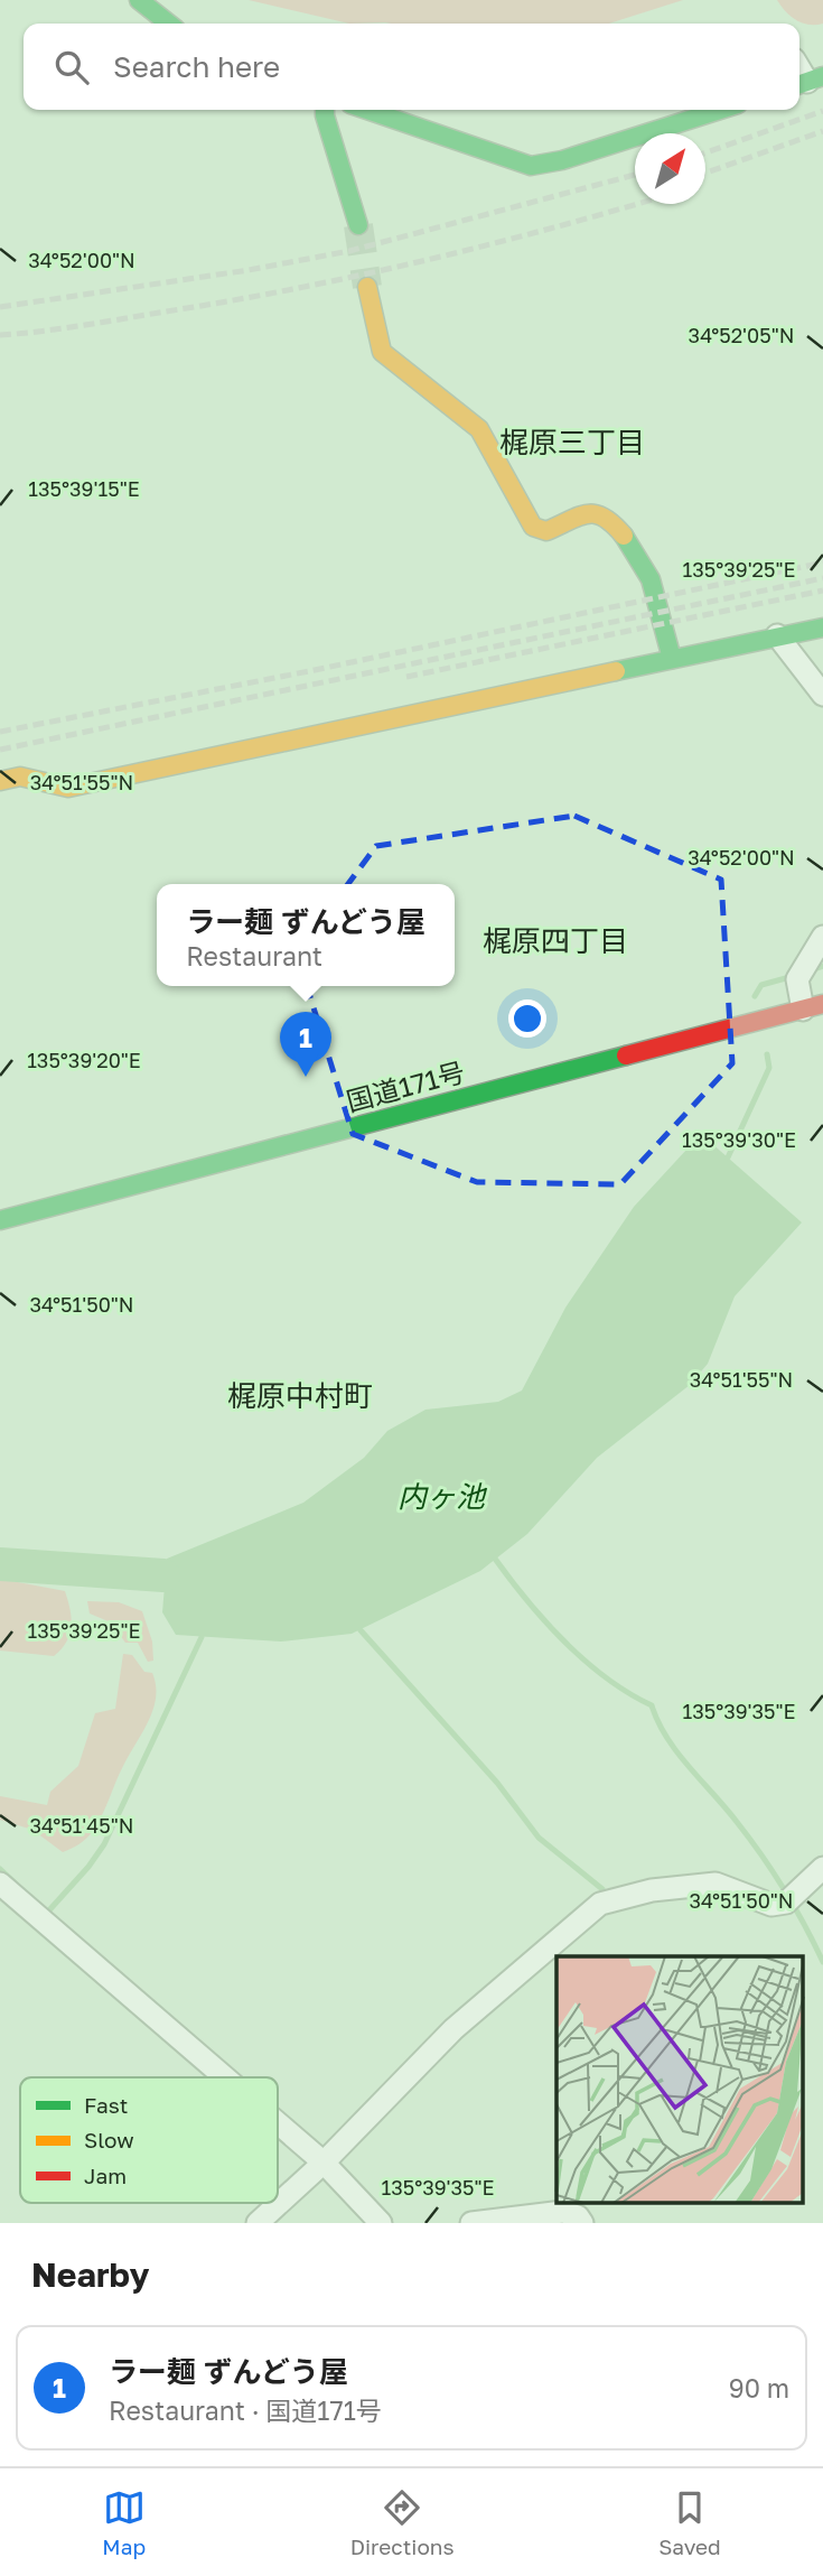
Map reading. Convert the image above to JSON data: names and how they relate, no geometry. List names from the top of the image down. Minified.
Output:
{"streets":{"main road":["国道171号"]},"districts":["梶原三丁目","梶原四丁目","梶原中村町"],"water":["内ヶ池"],"legend":["Fast","Slow","Jam"],"north":"top right","page":{"search":"Search here","popup":["ラー麺 ずんどう屋","Restaurant"],"pins":"1","heading":"Nearby","list":[{"mark":"1","name":"ラー麺 ずんどう屋","note":"Restaurant · 国道171号","value":"90 m"}],"nav":["Map","Directions","Saved"]},"coordinates":["34°52'00\"N","34°52'05\"N","135°39'15\"E","135°39'25\"E","34°51'55\"N","135°39'20\"E","135°39'30\"E","34°51'50\"N","135°39'35\"E","34°51'45\"N"]}
